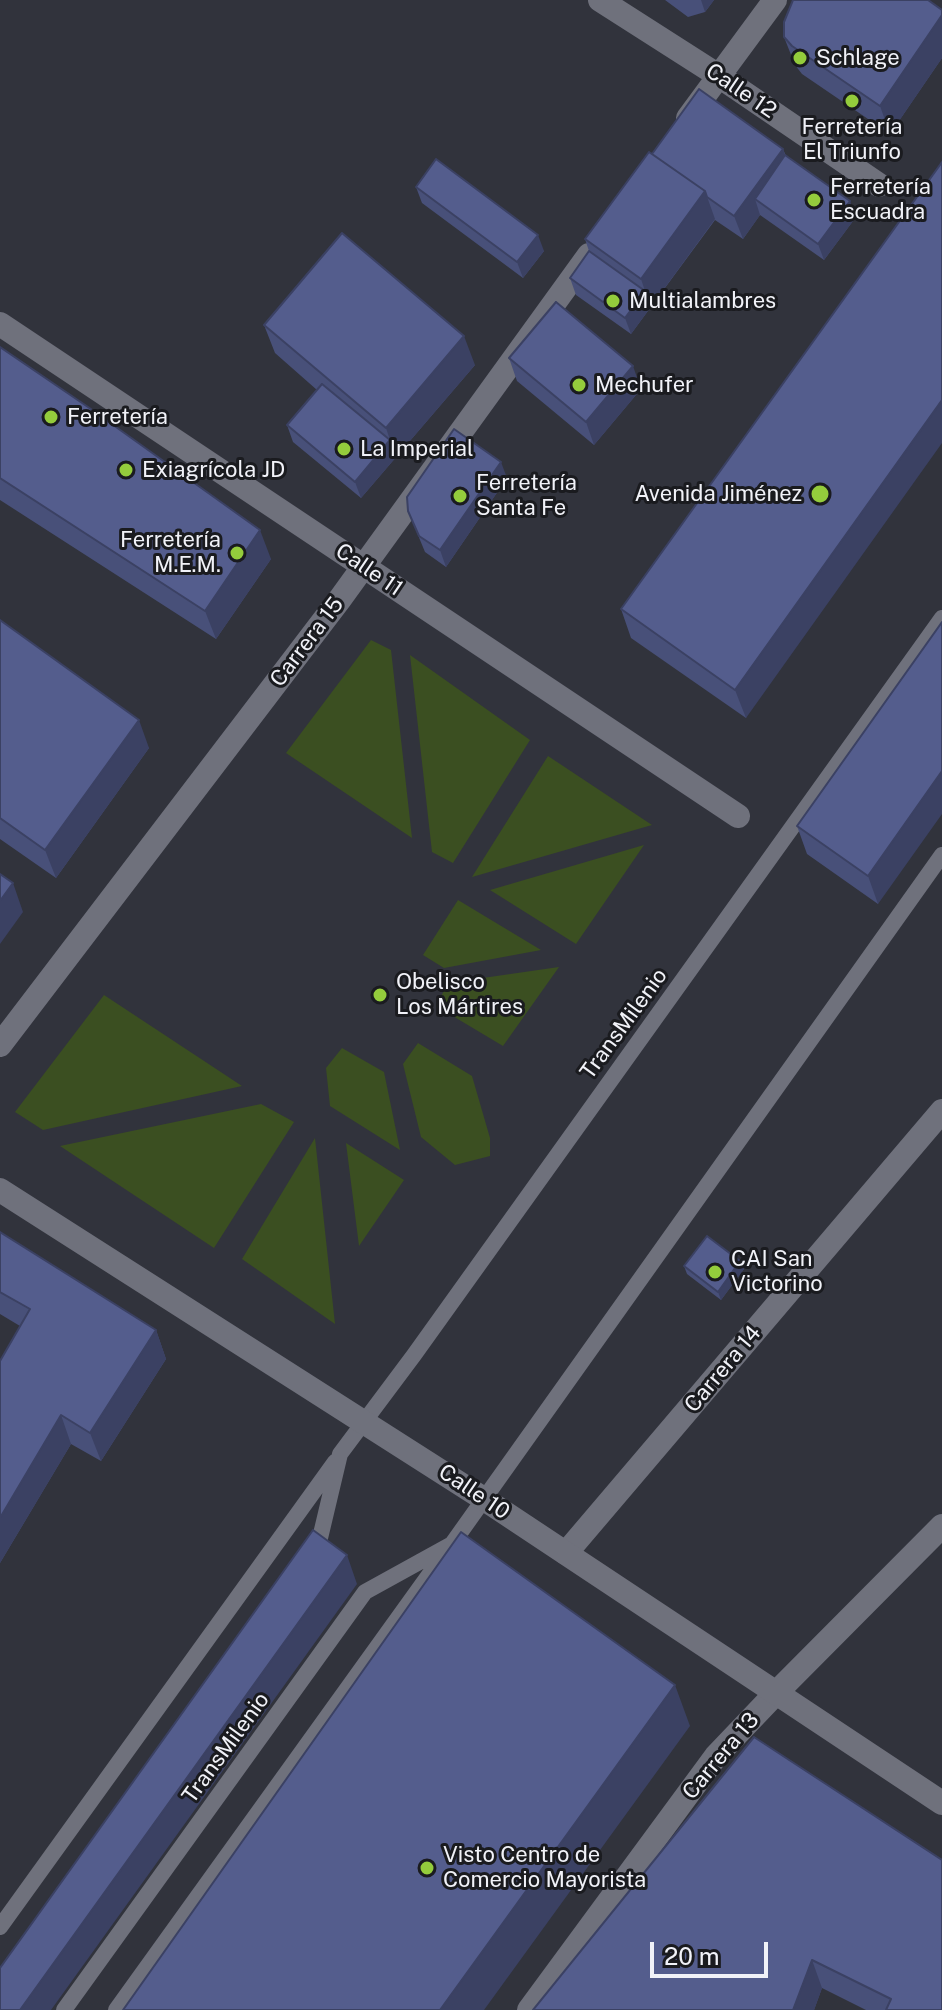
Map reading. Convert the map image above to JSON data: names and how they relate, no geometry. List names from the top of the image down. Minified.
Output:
{"streets":{"street":["Calle 12","Calle 11","Carrera 15","Carrera 14","Calle 10","Carrera 13"],"lane":["TransMilenio"]},"crossings":[["Calle 11","Carrera 15"],["TransMilenio","Calle 10"],["Carrera 14","Calle 10"],["Calle 10","Carrera 13"]],"places":["Schlage","Ferretería El Triunfo","Ferretería Escuadra","Multialambres","Mechufer","Ferretería","La Imperial","Exiagrícola JD","Avenida Jiménez","Ferretería Santa Fe","Ferretería M.E.M.","Obelisco Los Mártires","CAI San Victorino","Visto Centro de Comercio Mayorista"],"scale_bar":"20 m"}
